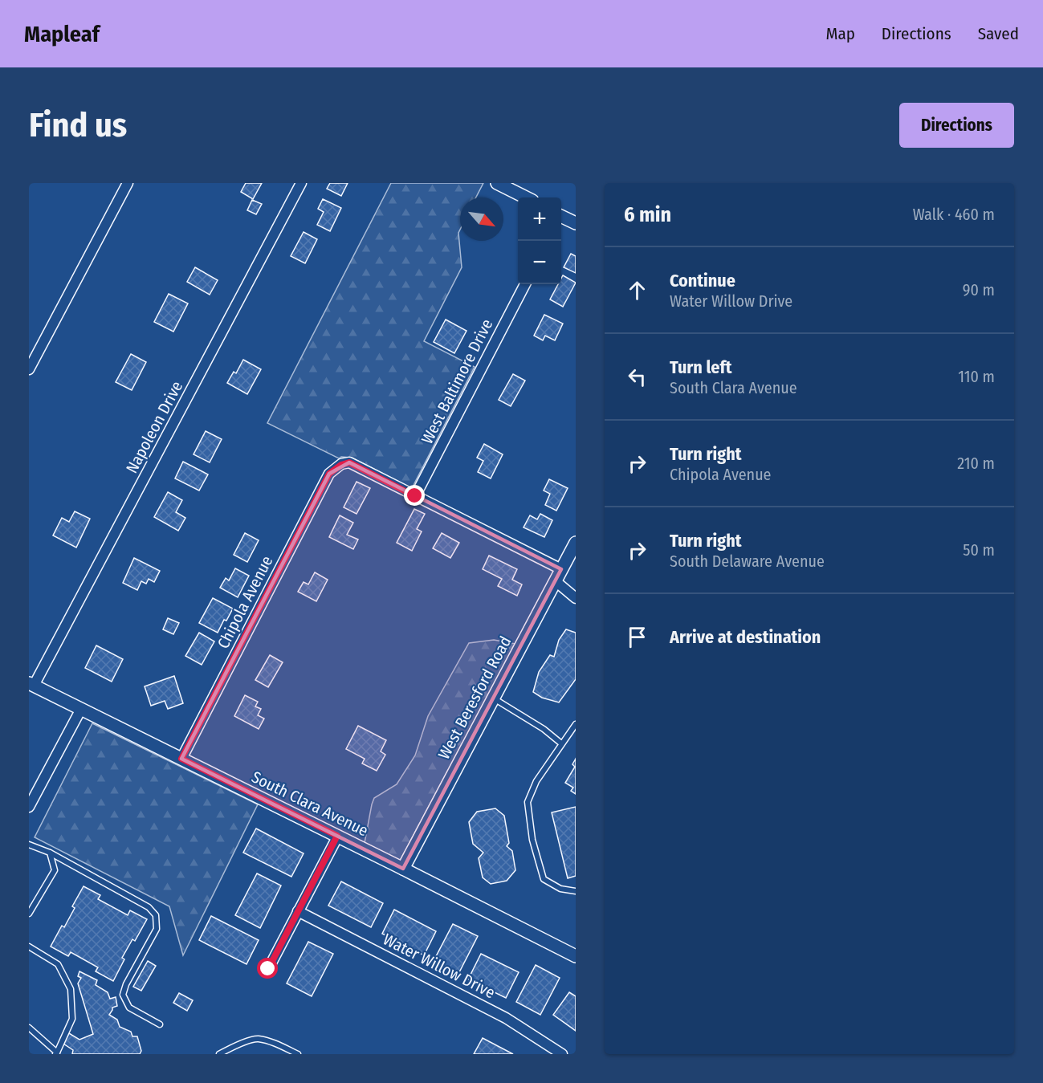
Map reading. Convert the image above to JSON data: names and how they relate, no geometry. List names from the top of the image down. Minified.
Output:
{"streets":{"street":["West Baltimore Drive","Napoleon Drive","Chipola Avenue","West Beresford Road","South Clara Avenue","Water Willow Drive"]},"crossings":[["West Baltimore Drive","Chipola Avenue"],["Napoleon Drive","South Clara Avenue"],["Chipola Avenue","South Clara Avenue"],["West Beresford Road","South Clara Avenue"]],"north":"bottom right","page":{"header":"Mapleaf","nav":["Map","Directions","Saved"],"buttons":"Directions","title":"Find us","heading":["6 min","Walk · 460 m"],"map_buttons":["+","−"],"list":[["Continue","Water Willow Drive","90 m"],["Turn left","South Clara Avenue","110 m"],["Turn right","Chipola Avenue","210 m"],["Turn right","South Delaware Avenue","50 m"],"Arrive at destination"]}}
